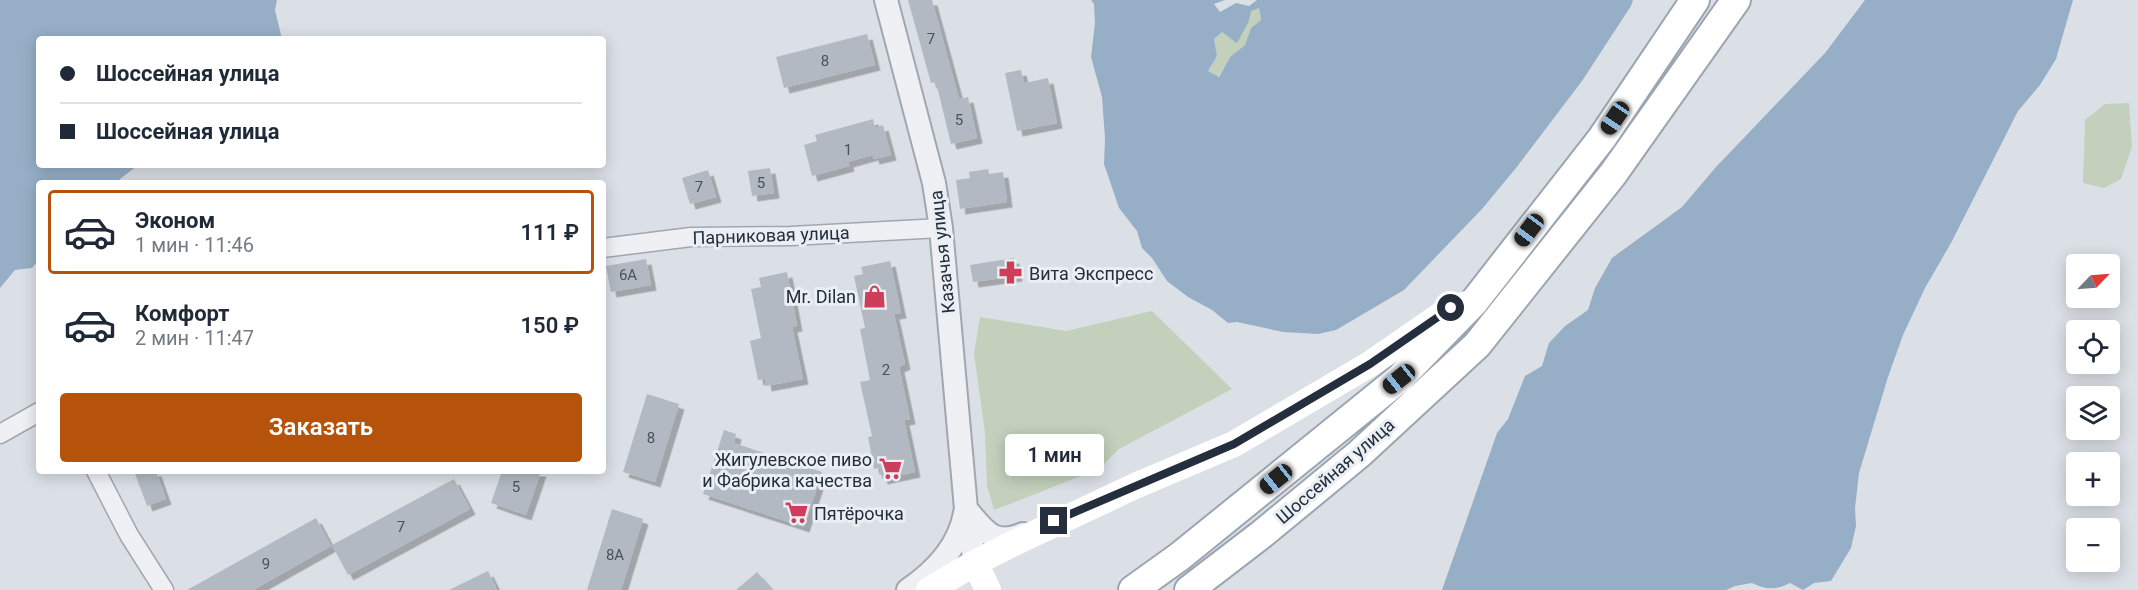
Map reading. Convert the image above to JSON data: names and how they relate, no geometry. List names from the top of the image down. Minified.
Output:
{"streets":{"main road":["Казачья улица","Шоссейная улица"],"street":["Парниковая улица"]},"crossings":[["Парниковая улица","Казачья улица"]],"places":{"pharmacy":["Вита Экспресс"],"shop":["Mr. Dilan"],"supermarket":["Жигулевское пиво и Фабрика качества","Пятёрочка"]},"house_numbers":["7","8","5","1","5","7","6А","2","8","5","7","8А","9"],"north":"top right","page":{"banner":["Шоссейная улица","Шоссейная улица"],"list":[{"name":"Эконом","note":"1 мин · 11:46","value":"111 ₽"},{"name":"Комфорт","note":"2 мин · 11:47","value":"150 ₽"}],"map_buttons":["+","−"],"buttons":"Заказать","bubble":"1 мин"}}
